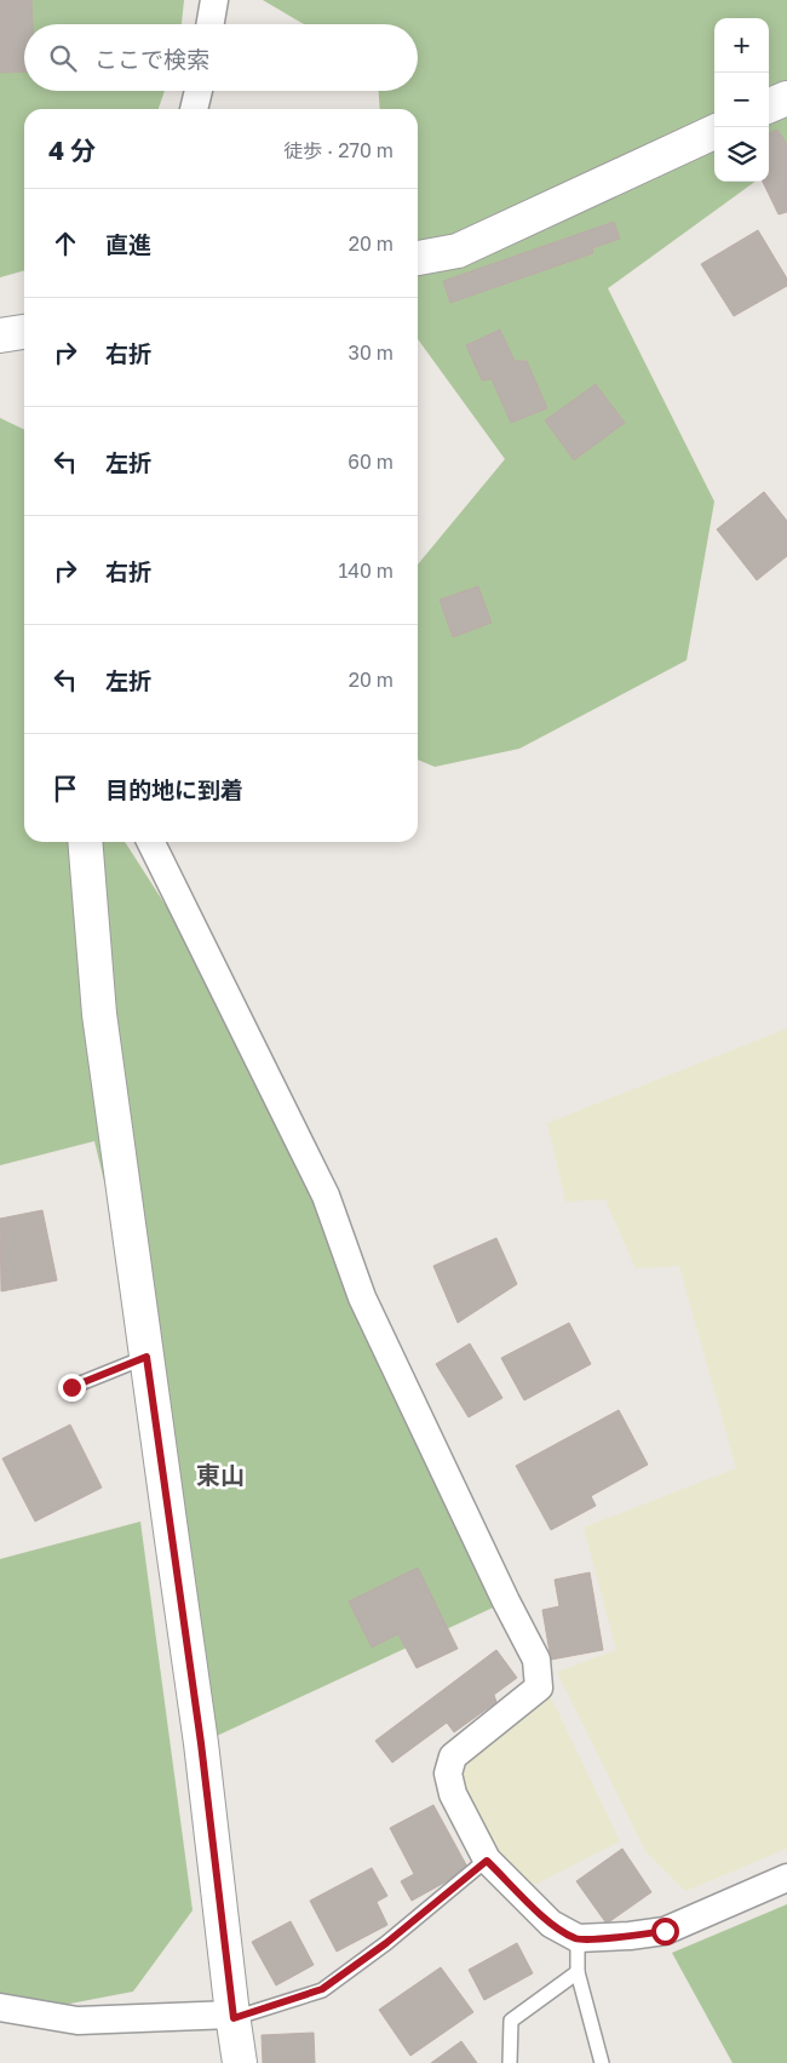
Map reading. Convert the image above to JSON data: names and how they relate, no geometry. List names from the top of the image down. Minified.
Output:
{"districts":["東山"],"page":{"map_buttons":["+","−"],"search":"ここで検索","heading":["4 分","徒歩 · 270 m"],"list":[["直進","20 m"],["右折","30 m"],["左折","60 m"],["右折","140 m"],["左折","20 m"],"目的地に到着"]}}
